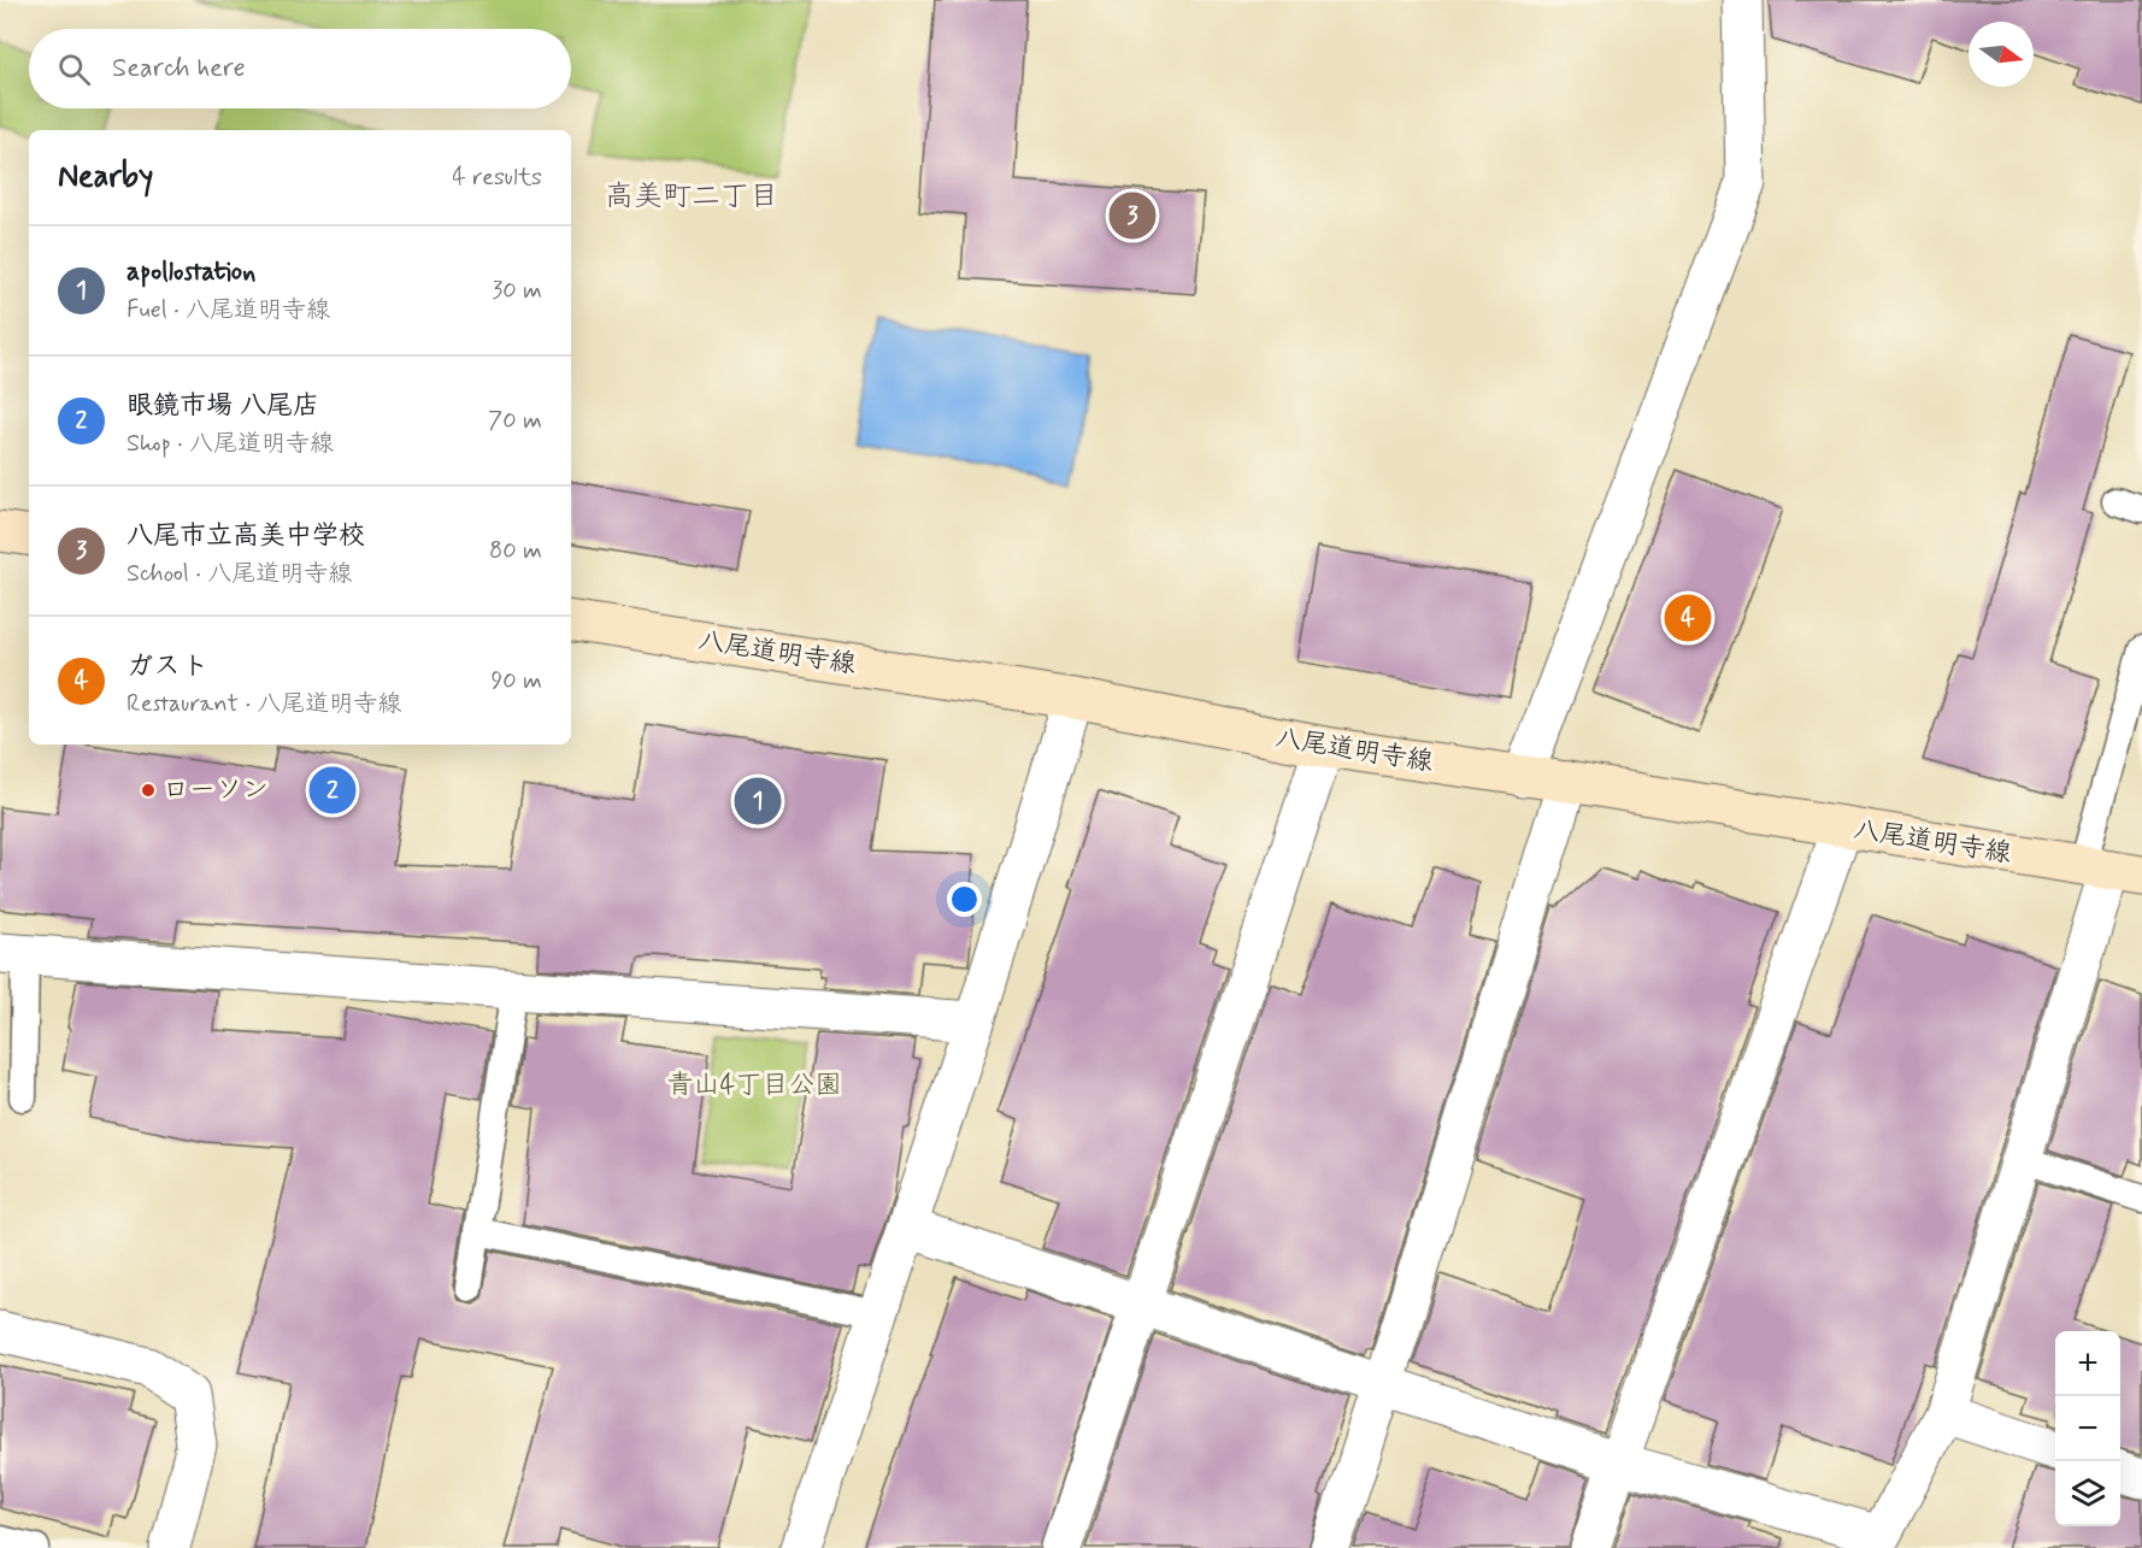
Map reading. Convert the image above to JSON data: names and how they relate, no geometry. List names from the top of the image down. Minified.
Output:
{"streets":{"main road":["八尾道明寺線"]},"districts":["高美町二丁目"],"parks":["青山4丁目公園"],"places":["ローソン"],"north":"right","page":{"search":"Search here","heading":["Nearby","4 results"],"pins":["3","4","2","1"],"list":[{"mark":"1","name":"apollostation","note":"Fuel · 八尾道明寺線","value":"30 m"},{"mark":"2","name":"眼鏡市場 八尾店","note":"Shop · 八尾道明寺線","value":"70 m"},{"mark":"3","name":"八尾市立高美中学校","note":"School · 八尾道明寺線","value":"80 m"},{"mark":"4","name":"ガスト","note":"Restaurant · 八尾道明寺線","value":"90 m"}],"map_buttons":["+","−"]}}
